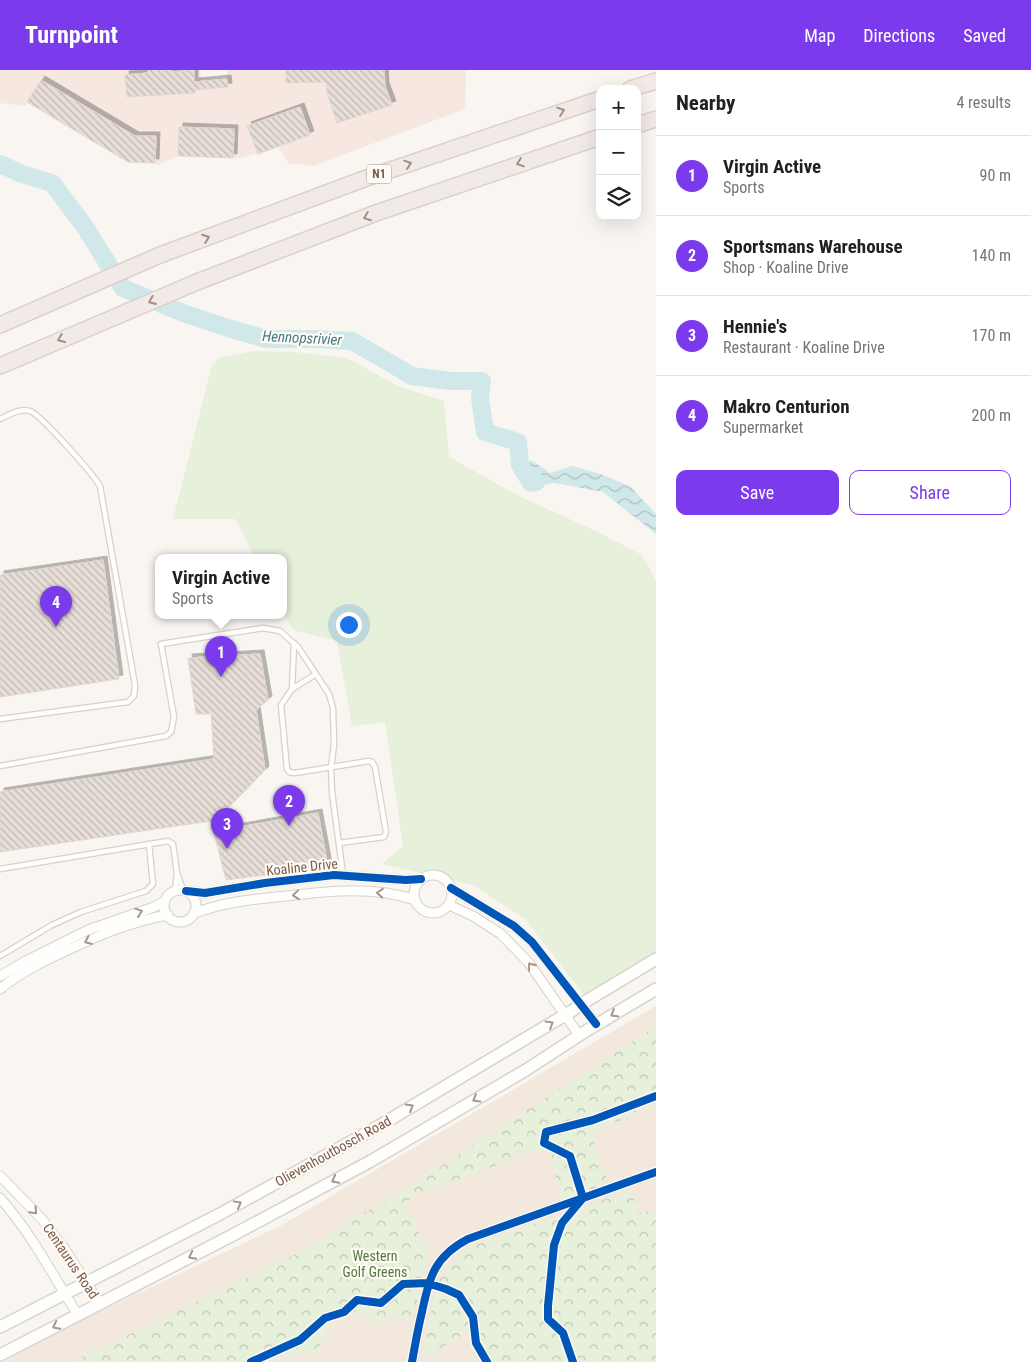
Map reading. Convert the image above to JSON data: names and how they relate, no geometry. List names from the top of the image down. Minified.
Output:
{"streets":{"highway":["N1"],"main road":["Olievenhoutbosch Road"],"street":["Koaline Drive","Centaurus Road"]},"crossings":[["Koaline Drive","Olievenhoutbosch Road"],["Olievenhoutbosch Road","Centaurus Road"]],"water":["Hennopsrivier"],"parks":["Western Golf Greens"],"page":{"header":"Turnpoint","nav":["Map","Directions","Saved"],"heading":["Nearby","4 results"],"map_buttons":["+","−"],"list":[{"mark":"1","name":"Virgin Active","note":"Sports","value":"90 m"},{"mark":"2","name":"Sportsmans Warehouse","note":"Shop · Koaline Drive","value":"140 m"},{"mark":"3","name":"Hennie's","note":"Restaurant · Koaline Drive","value":"170 m"},{"mark":"4","name":"Makro Centurion","note":"Supermarket","value":"200 m"}],"buttons":["Save","Share"],"popup":["Virgin Active","Sports"],"pins":["4","1","2","3"]}}
